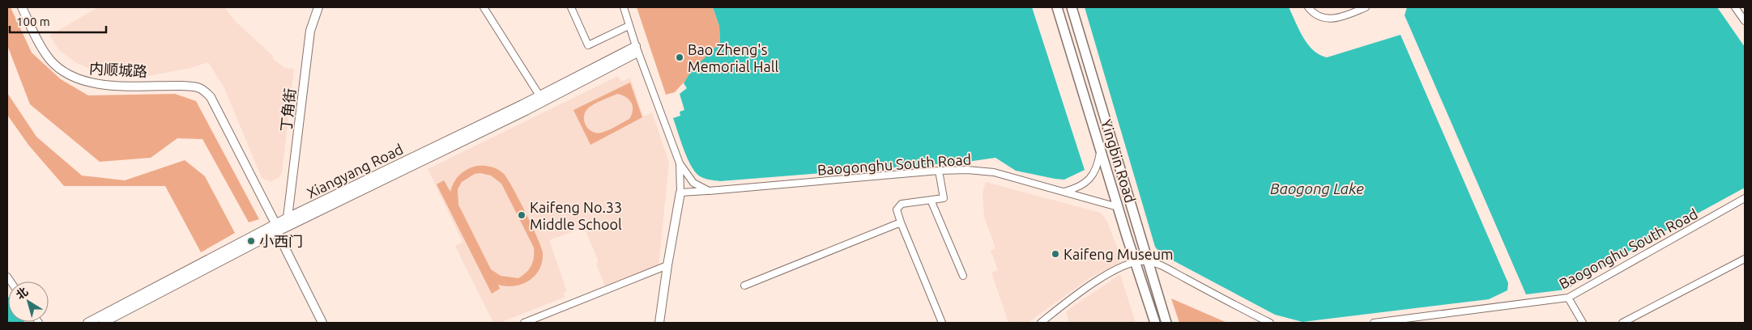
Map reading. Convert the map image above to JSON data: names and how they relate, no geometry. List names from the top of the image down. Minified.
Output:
{"streets":{"main road":["Yingbin Road"],"street":["内顺城路","丁角街","Baogonghu South Road","Xiangyang Road"]},"crossings":[["内顺城路","Xiangyang Road"],["丁角街","Xiangyang Road"],["Yingbin Road","Baogonghu South Road"]],"water":["Baogong Lake"],"places":["Bao Zheng's Memorial Hall","Kaifeng No.33 Middle School","小西门","Kaifeng Museum"],"scale_bar":"100 m","north":"top left"}
